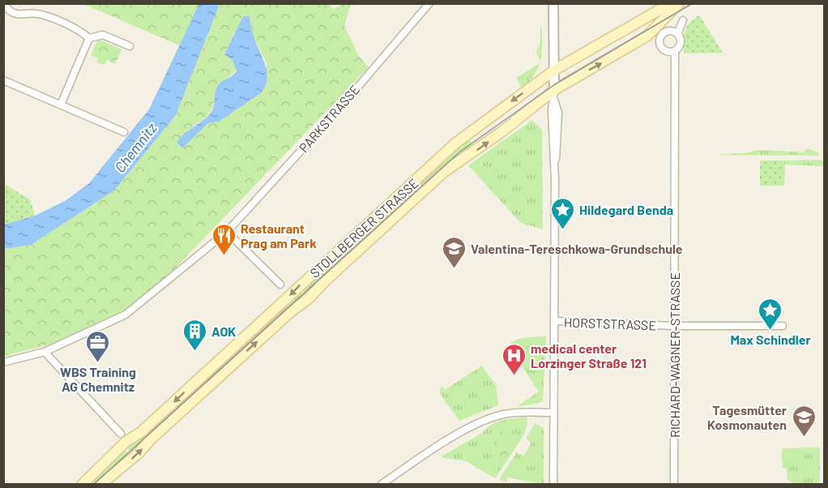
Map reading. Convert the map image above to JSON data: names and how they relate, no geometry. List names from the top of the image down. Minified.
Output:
{"streets":{"main road":["STOLLBERGER STRASSE"],"street":["PARKSTRASSE","HORSTSTRASSE","RICHARD-WAGNER-STRASSE"]},"crossings":[["HORSTSTRASSE","RICHARD-WAGNER-STRASSE"]],"water":["Chemnitz"],"places":{"place":["Hildegard Benda","Max Schindler"],"restaurant":["Restaurant Prag am Park"],"school or university":["Valentina-Tereschkowa-Grundschule","Tagesmütter Kosmonauten"],"building":["AOK"],"office":["WBS Training AG Chemnitz"],"hospital":["medical center Lorzinger Straße 121"]}}
